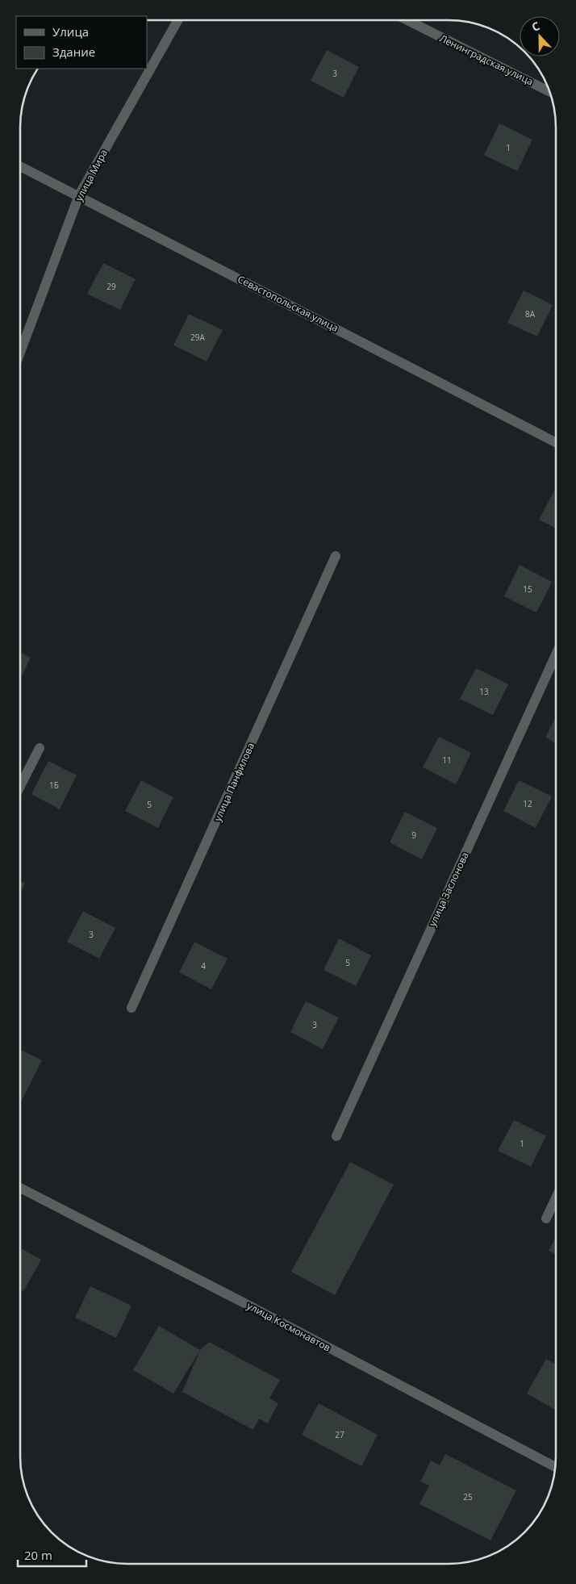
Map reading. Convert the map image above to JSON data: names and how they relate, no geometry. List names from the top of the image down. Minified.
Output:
{"streets":{"street":["Ленинградская улица","улица Мира","Севастопольская улица","улица Панфилова","улица Заслонова","улица Космонавтов"]},"crossings":[["улица Мира","Севастопольская улица"]],"house_numbers":["3","1","29","8А","29А","15","13","11","1Б","12","5","9","3","5","4","3","1","27","25"],"legend":["Улица","Здание"],"scale_bar":"20 m","north":"top"}
